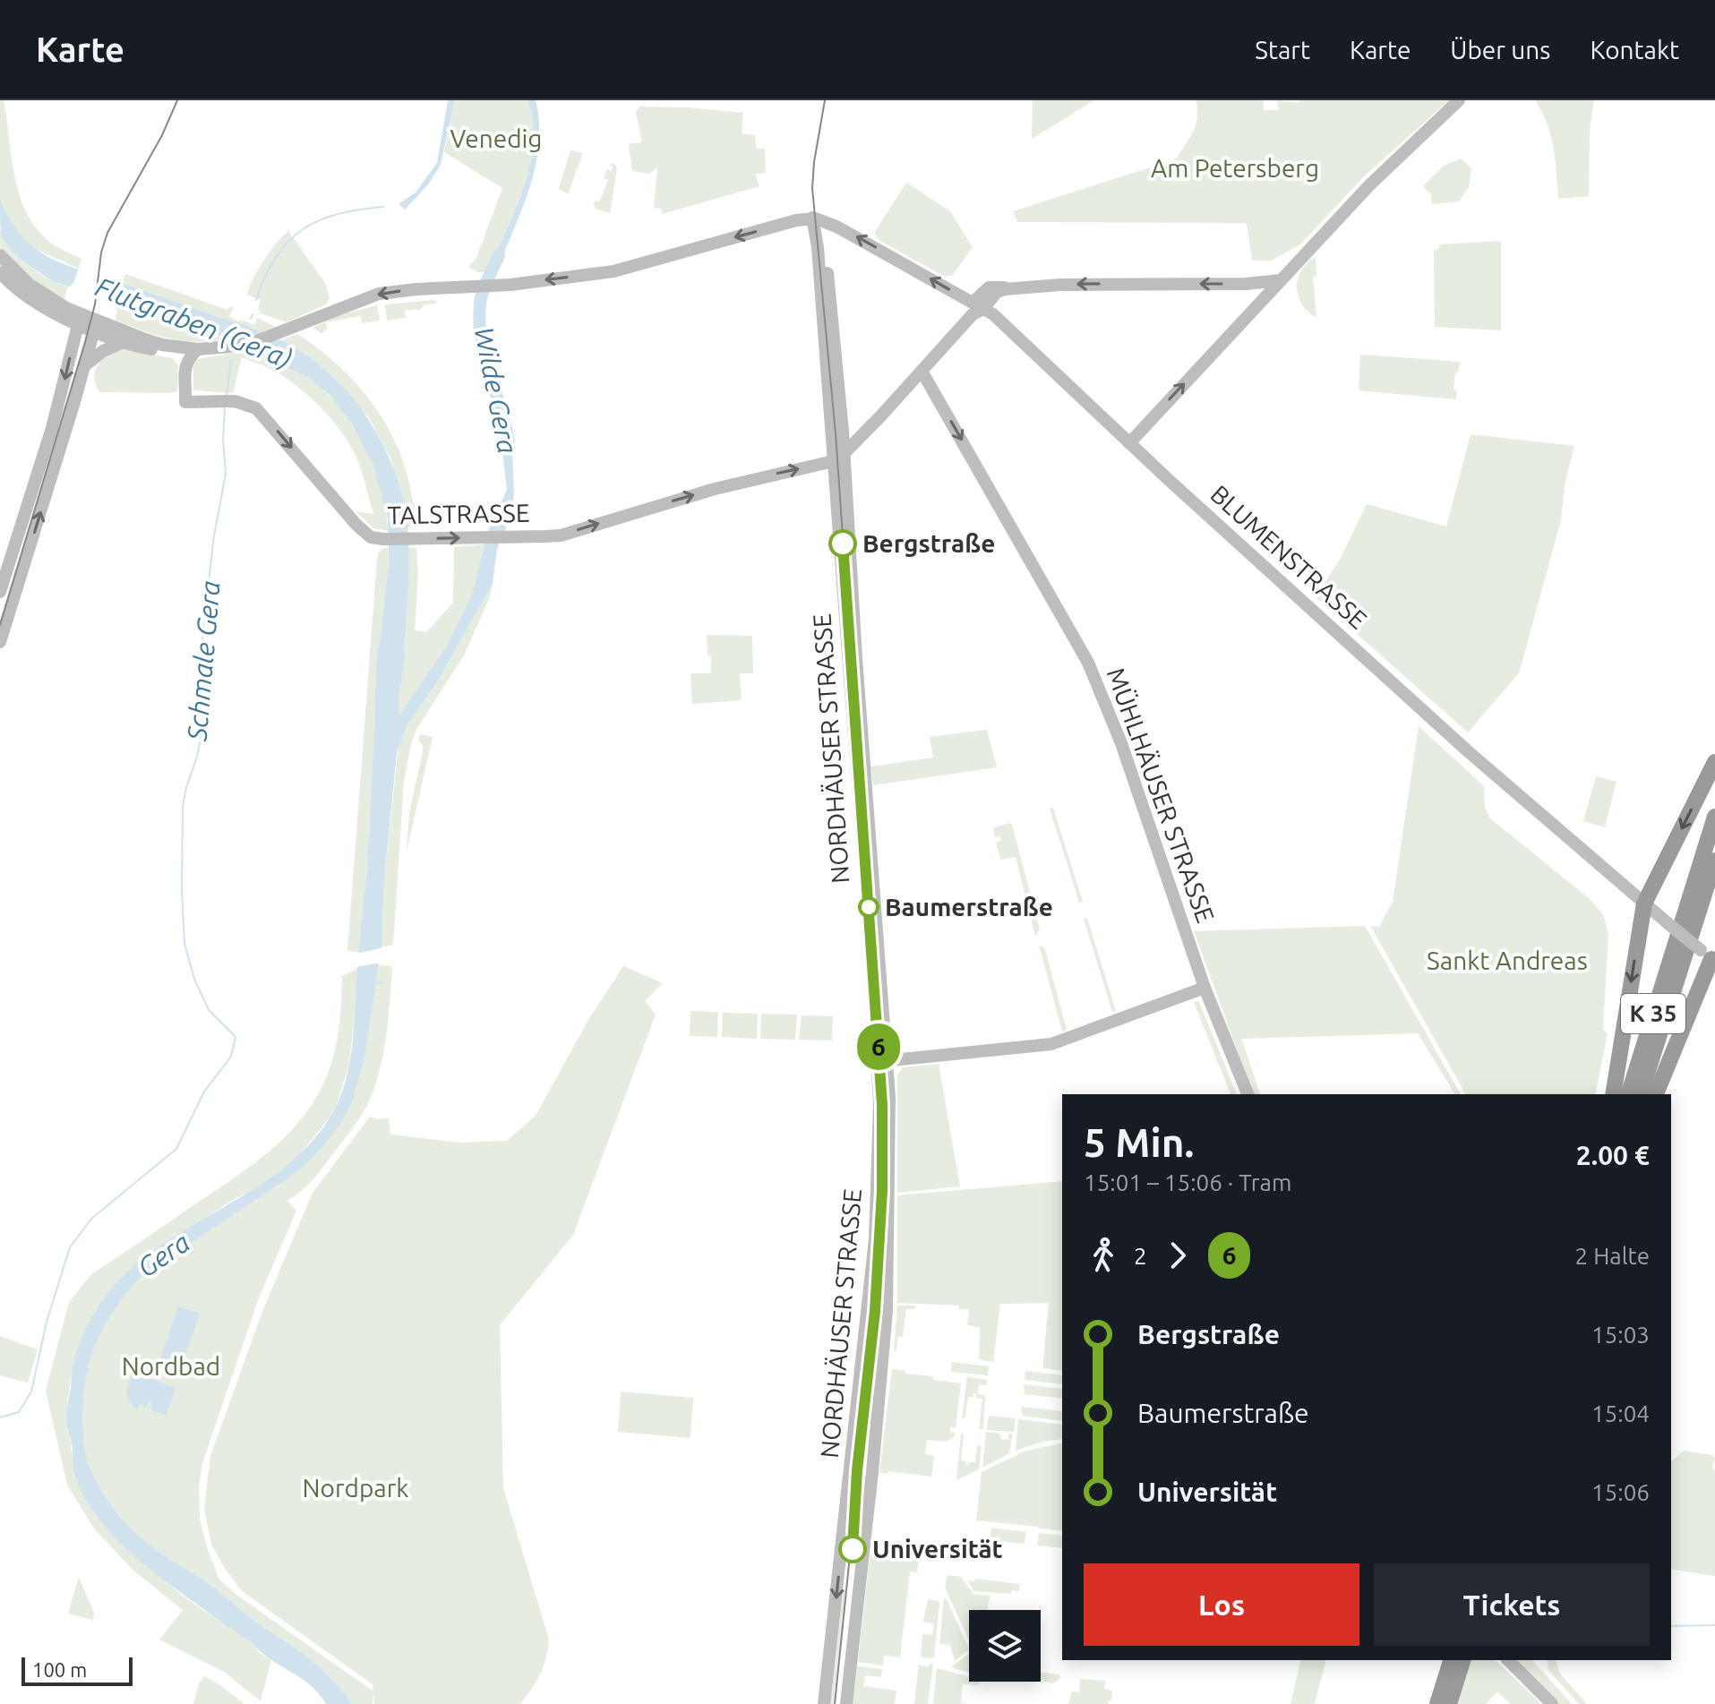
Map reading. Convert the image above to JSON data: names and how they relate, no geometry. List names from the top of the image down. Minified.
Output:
{"streets":{"highway":["K 35"],"main road":["TALSTRASSE","BLUMENSTRASSE","NORDHÄUSER STRASSE","MÜHLHÄUSER STRASSE"]},"crossings":[["TALSTRASSE","NORDHÄUSER STRASSE"],["BLUMENSTRASSE","NORDHÄUSER STRASSE"],["BLUMENSTRASSE","K 35"]],"one_way":["TALSTRASSE","MÜHLHÄUSER STRASSE"],"water":["Flutgraben (Gera)","Wilde Gera","Schmale Gera","Gera"],"parks":["Venedig","Am Petersberg","Sankt Andreas","Nordbad","Nordpark"],"places":["Bergstraße","Baumerstraße","Universität"],"lines":["tram line 6"],"scale_bar":"100 m","page":{"header":"Karte","nav":["Start","Karte","Über uns","Kontakt"],"on_map":"6","heading":["5 Min.","15:01 – 15:06 · Tram","2.00 €"],"legs":["2","6","2 Halte"],"list":[{"name":"Bergstraße","value":"15:03"},{"name":"Baumerstraße","value":"15:04"},{"name":"Universität","value":"15:06"}],"buttons":["Los","Tickets"],"scale":"100 m"}}
